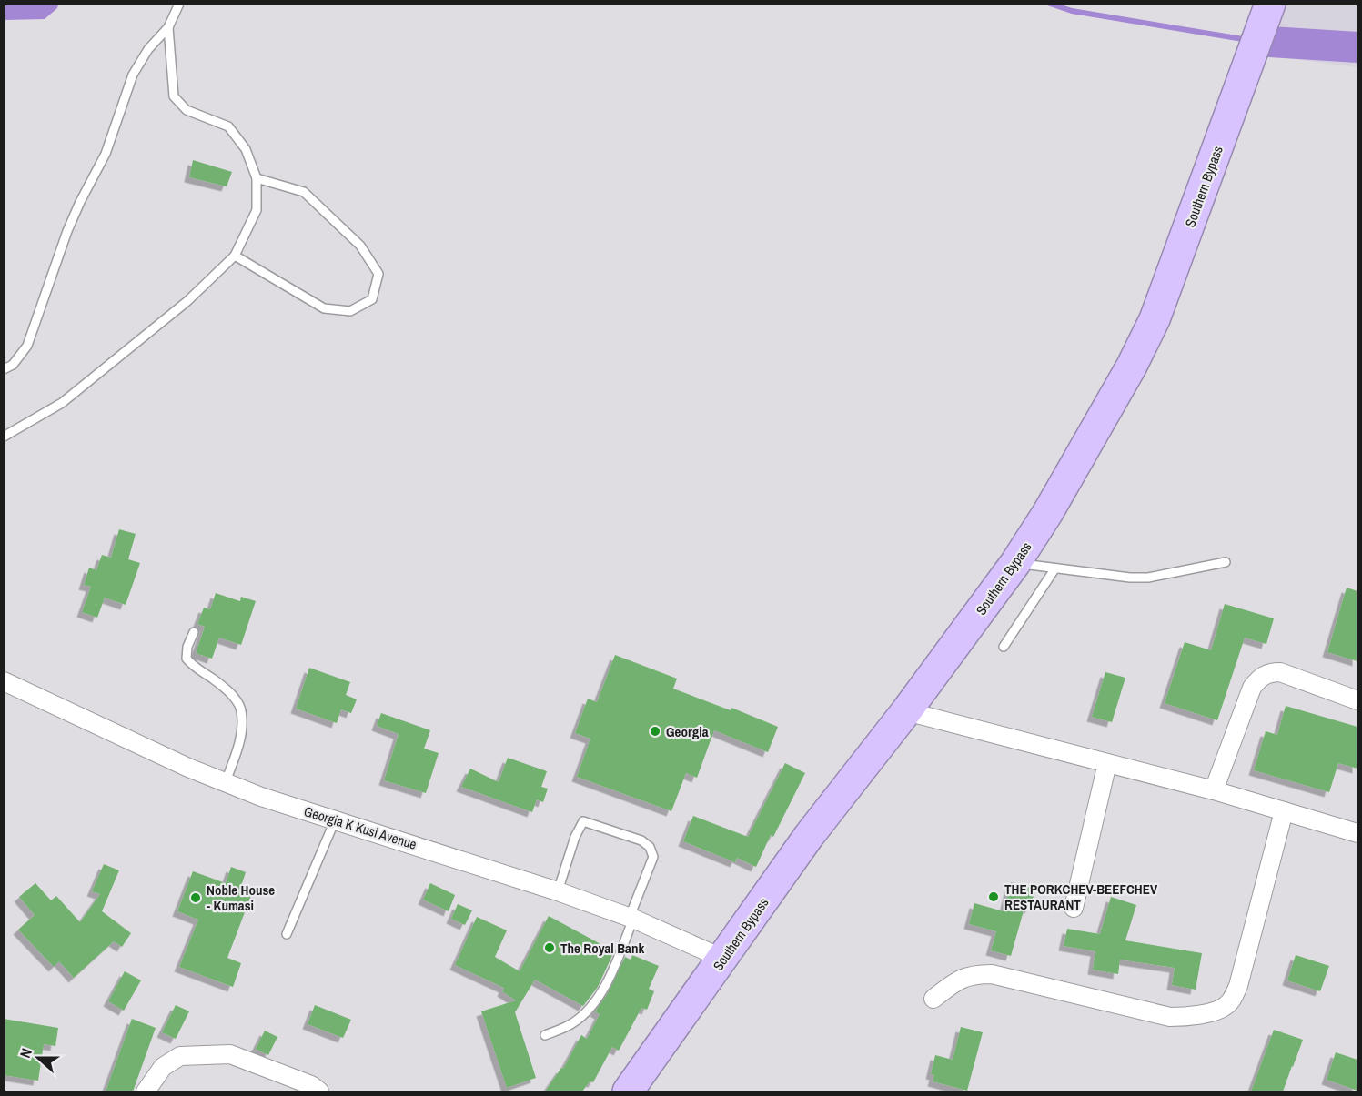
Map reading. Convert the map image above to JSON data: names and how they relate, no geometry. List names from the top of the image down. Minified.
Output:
{"streets":{"highway":["Southern Bypass"],"street":["Georgia K Kusi Avenue"]},"crossings":[["Southern Bypass","Georgia K Kusi Avenue"]],"places":["Georgia","THE PORKCHEV-BEEFCHEV RESTAURANT","Noble House - Kumasi","The Royal Bank"],"north":"left"}
